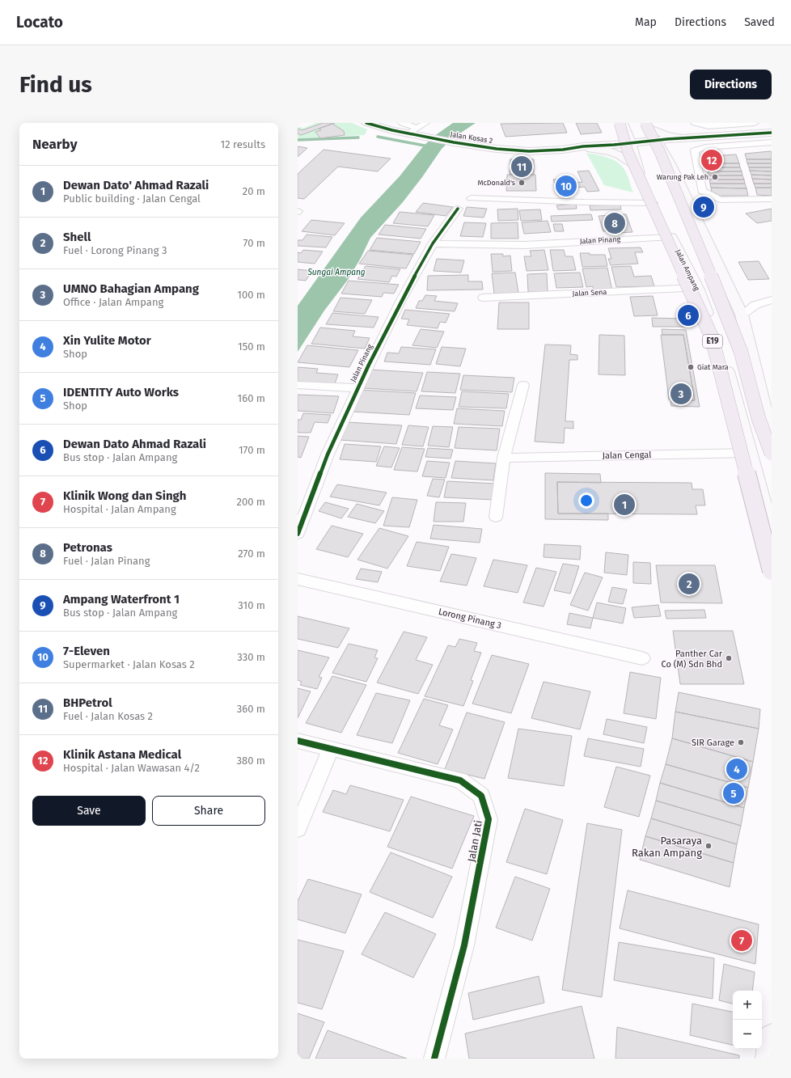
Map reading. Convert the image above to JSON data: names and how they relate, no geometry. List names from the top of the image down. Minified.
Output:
{"streets":{"highway":["E19"],"main road":["Jalan Ampang"],"street":["Jalan Kosas 2","Jalan Pinang","Jalan Sena","Jalan Cengal","Lorong Pinang 3","Jalan Jati"]},"crossings":[["Jalan Kosas 2","Jalan Ampang"],["Jalan Pinang","Jalan Ampang"],["Jalan Ampang","Jalan Sena"],["Jalan Ampang","E19"],["Jalan Ampang","Jalan Cengal"]],"water":["Sungai Ampang"],"places":["Warung Pak Leh","McDonald's","Giat Mara","Panther Car Co (M) Sdn Bhd","SIR Garage","Pasaraya Rakan Ampang"],"page":{"header":"Locato","nav":["Map","Directions","Saved"],"buttons":["Directions",["Save","Share"]],"title":"Find us","heading":["Nearby","12 results"],"pins":["12","11","10","9","8","6","3","1","2","4","5","7"],"list":[{"mark":"1","name":"Dewan Dato' Ahmad Razali","note":"Public building · Jalan Cengal","value":"20 m"},{"mark":"2","name":"Shell","note":"Fuel · Lorong Pinang 3","value":"70 m"},{"mark":"3","name":"UMNO Bahagian Ampang","note":"Office · Jalan Ampang","value":"100 m"},{"mark":"4","name":"Xin Yulite Motor","note":"Shop","value":"150 m"},{"mark":"5","name":"IDENTITY Auto Works","note":"Shop","value":"160 m"},{"mark":"6","name":"Dewan Dato Ahmad Razali","note":"Bus stop · Jalan Ampang","value":"170 m"},{"mark":"7","name":"Klinik Wong dan Singh","note":"Hospital · Jalan Ampang","value":"200 m"},{"mark":"8","name":"Petronas","note":"Fuel · Jalan Pinang","value":"270 m"},{"mark":"9","name":"Ampang Waterfront 1","note":"Bus stop · Jalan Ampang","value":"310 m"},{"mark":"10","name":"7-Eleven","note":"Supermarket · Jalan Kosas 2","value":"330 m"},{"mark":"11","name":"BHPetrol","note":"Fuel · Jalan Kosas 2","value":"360 m"},{"mark":"12","name":"Klinik Astana Medical","note":"Hospital · Jalan Wawasan 4/2","value":"380 m"}],"map_buttons":["+","−"]}}
